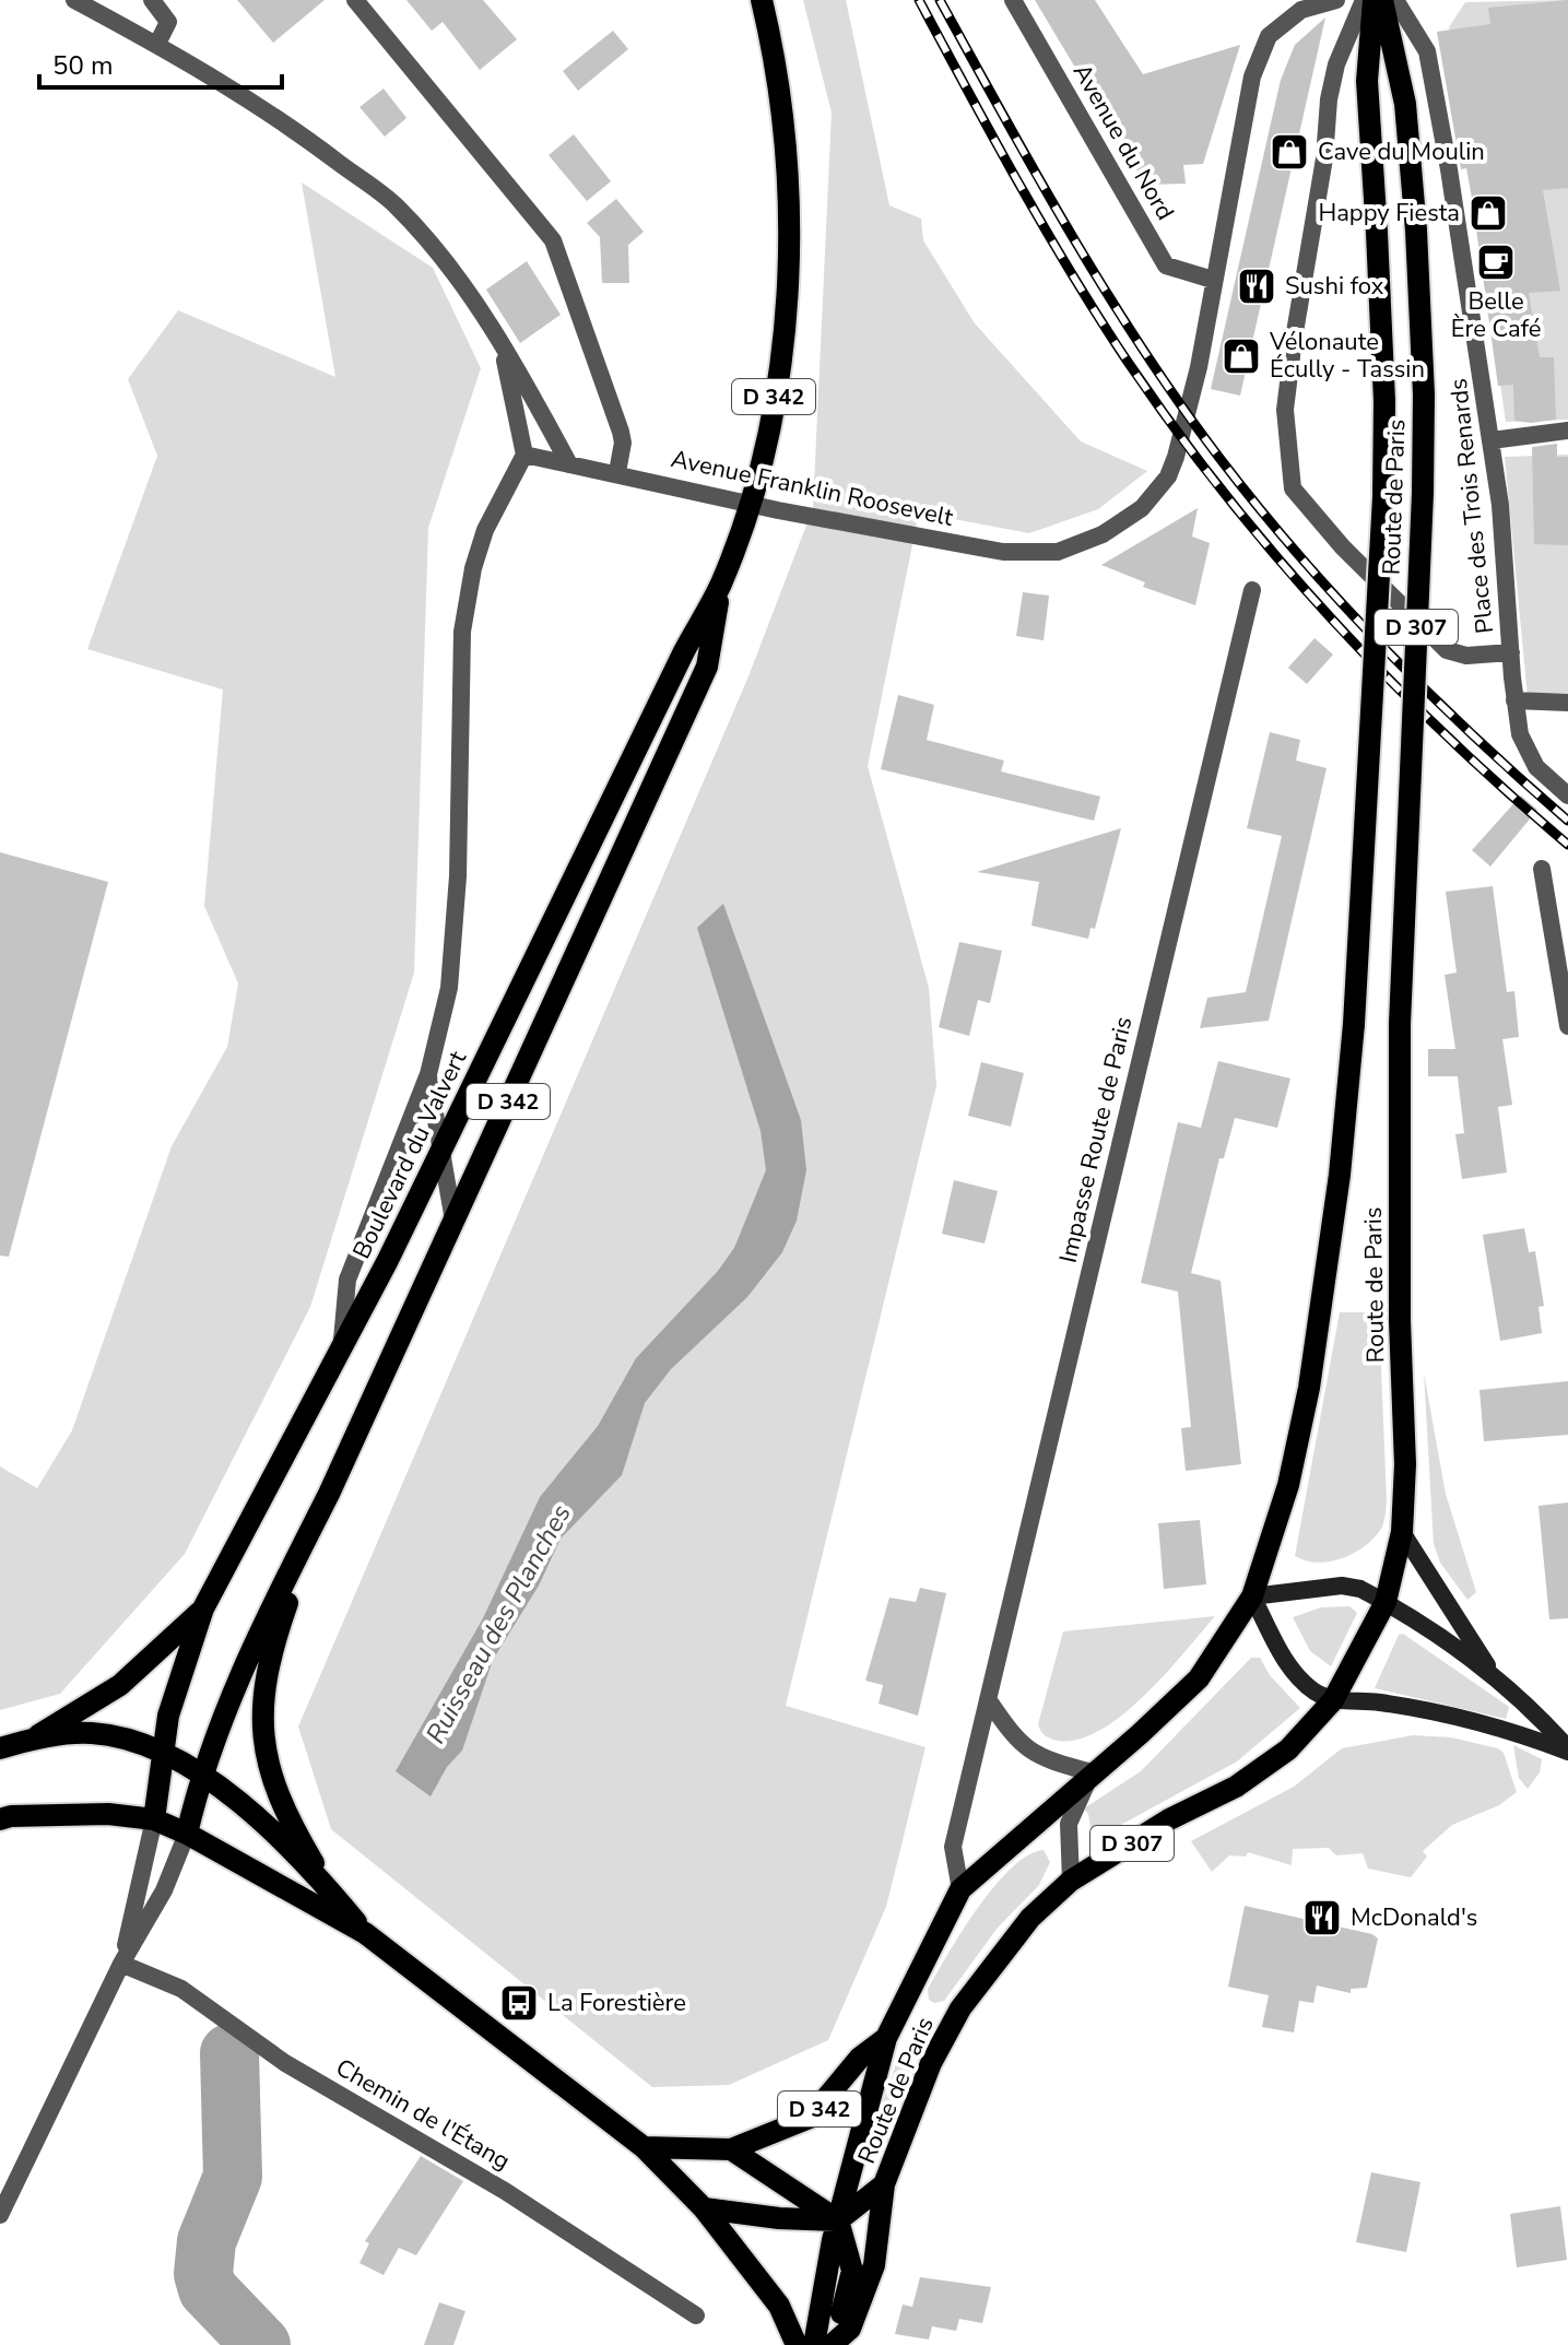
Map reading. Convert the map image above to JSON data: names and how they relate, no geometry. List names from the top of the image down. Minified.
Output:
{"streets":{"main road":["D 342","Route de Paris","D 307","Boulevard du Valvert"],"street":["Avenue du Nord","Avenue Franklin Roosevelt","Place des Trois Renards","Impasse Route de Paris","Chemin de l'Étang"]},"crossings":[["Avenue du Nord","Avenue Franklin Roosevelt"],["D 342","Route de Paris"],["Avenue Franklin Roosevelt","Boulevard du Valvert"],["Route de Paris","Impasse Route de Paris"]],"water":["Ruisseau des Planches"],"places":{"shop":["Cave du Moulin","Happy Fiesta","Vélonaute Écully - Tassin"],"cafe":["Belle Ère Café"],"restaurant":["Sushi fox","McDonald's"],"bus stop":["La Forestière"]},"scale_bar":"50 m"}
